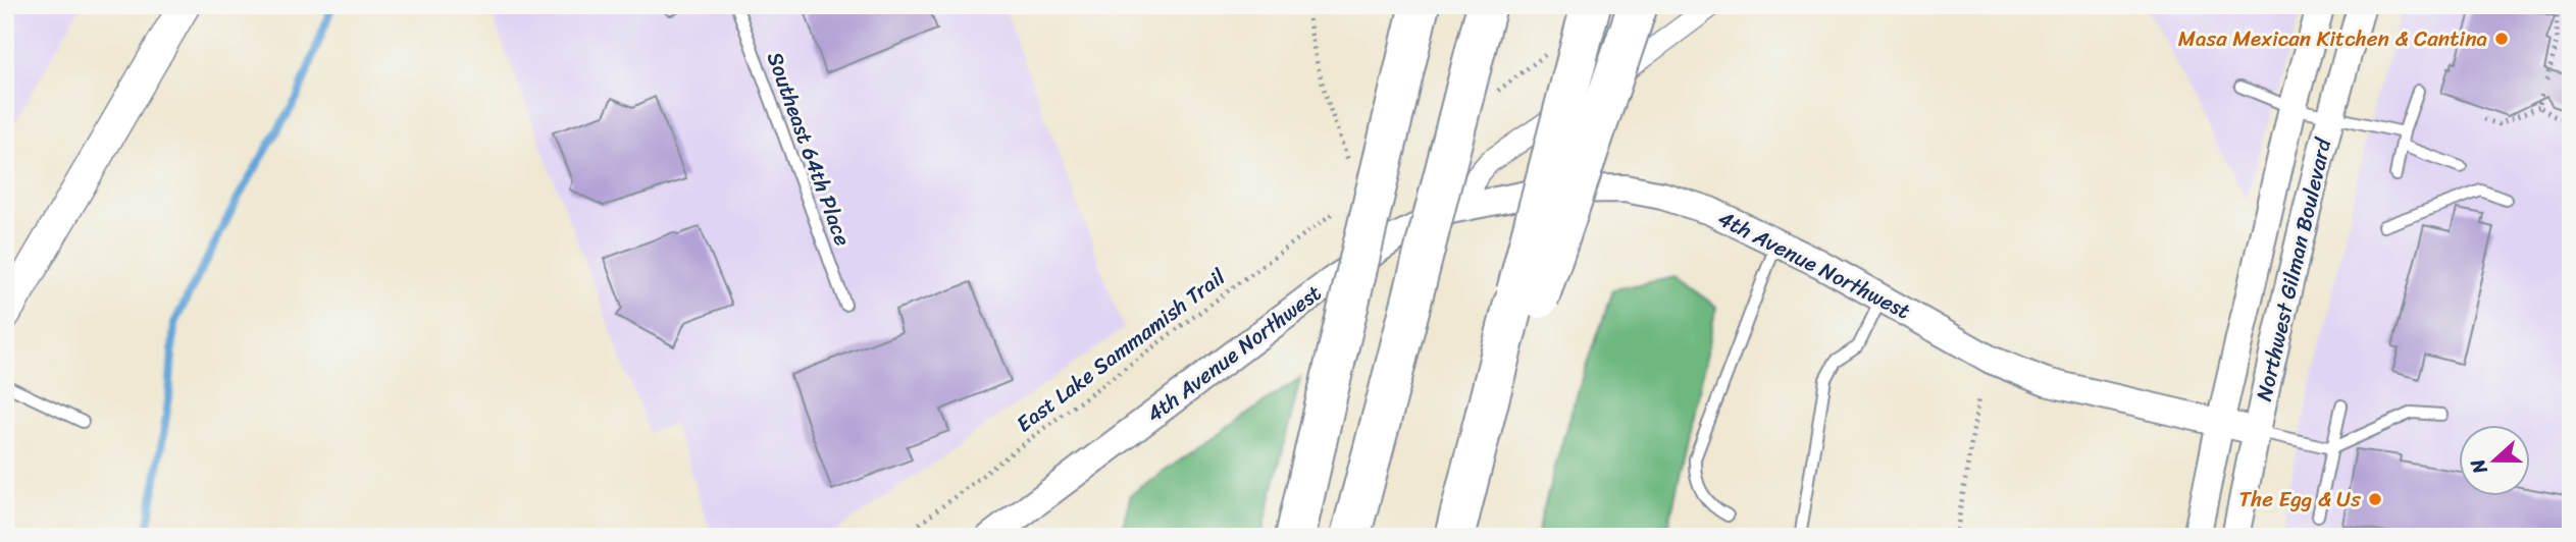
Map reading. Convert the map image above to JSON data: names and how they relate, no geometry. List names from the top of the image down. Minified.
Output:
{"streets":{"street":["4th Avenue Northwest","Northwest Gilman Boulevard"],"lane":["Southeast 64th Place"],"path":["East Lake Sammamish Trail"]},"crossings":[["4th Avenue Northwest","Northwest Gilman Boulevard"]],"places":["Masa Mexican Kitchen & Cantina","The Egg & Us"],"north":"left"}
